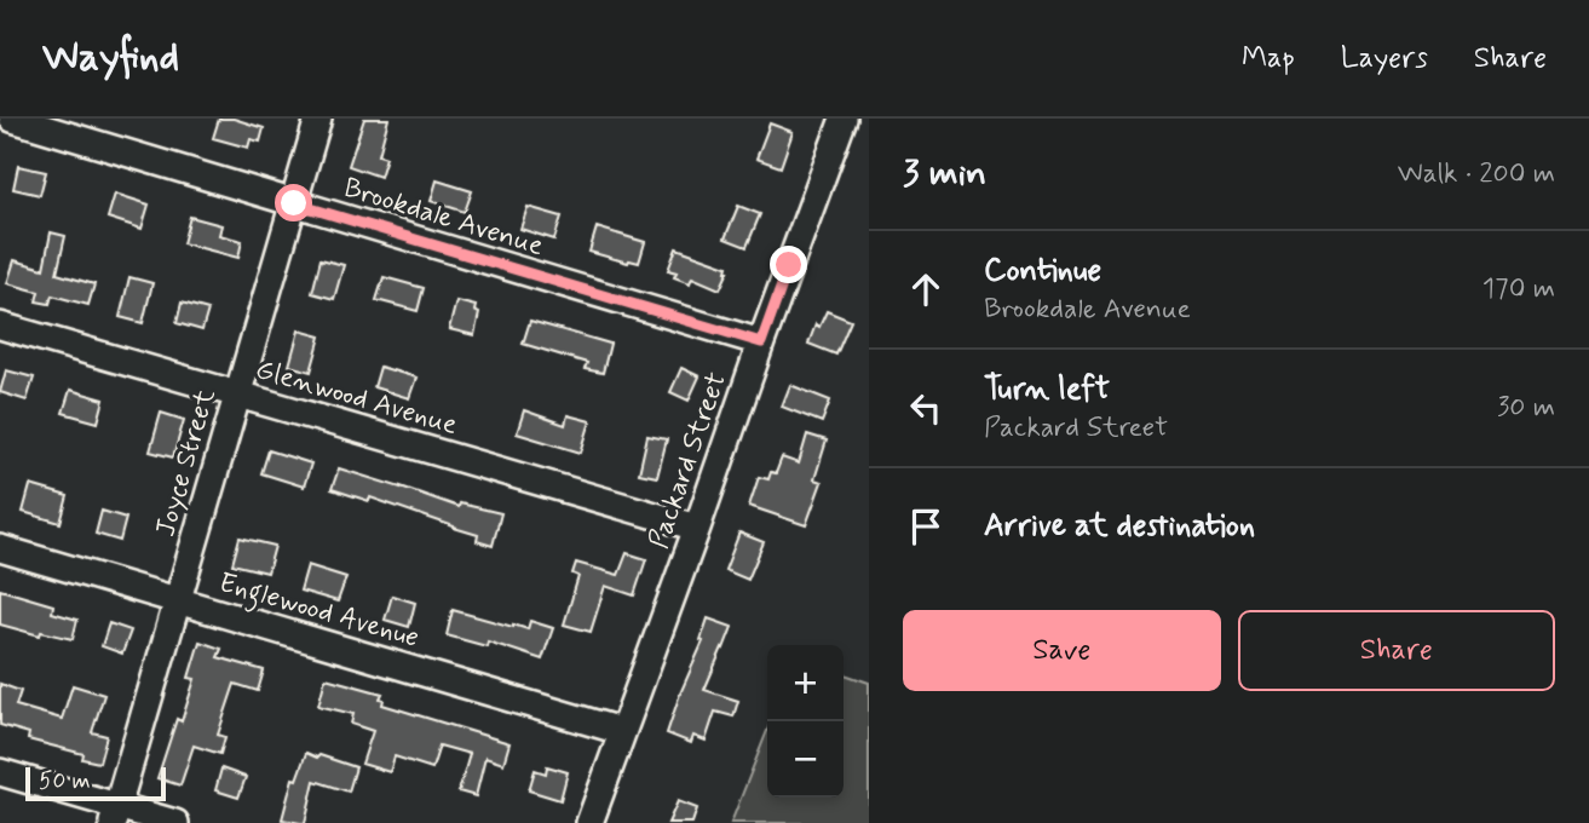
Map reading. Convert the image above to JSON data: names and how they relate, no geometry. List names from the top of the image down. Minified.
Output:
{"streets":{"street":["Brookdale Avenue","Glenwood Avenue","Packard Street","Joyce Street","Englewood Avenue"]},"crossings":[["Brookdale Avenue","Packard Street"],["Brookdale Avenue","Joyce Street"],["Glenwood Avenue","Packard Street"],["Glenwood Avenue","Joyce Street"],["Packard Street","Englewood Avenue"],["Joyce Street","Englewood Avenue"]],"scale_bar":"50 m","page":{"header":"Wayfind","nav":["Map","Layers","Share"],"heading":["3 min","Walk · 200 m"],"list":[["Continue","Brookdale Avenue","170 m"],["Turn left","Packard Street","30 m"],"Arrive at destination"],"buttons":["Save","Share"],"map_buttons":["+","−"],"scale":"50 m"}}
